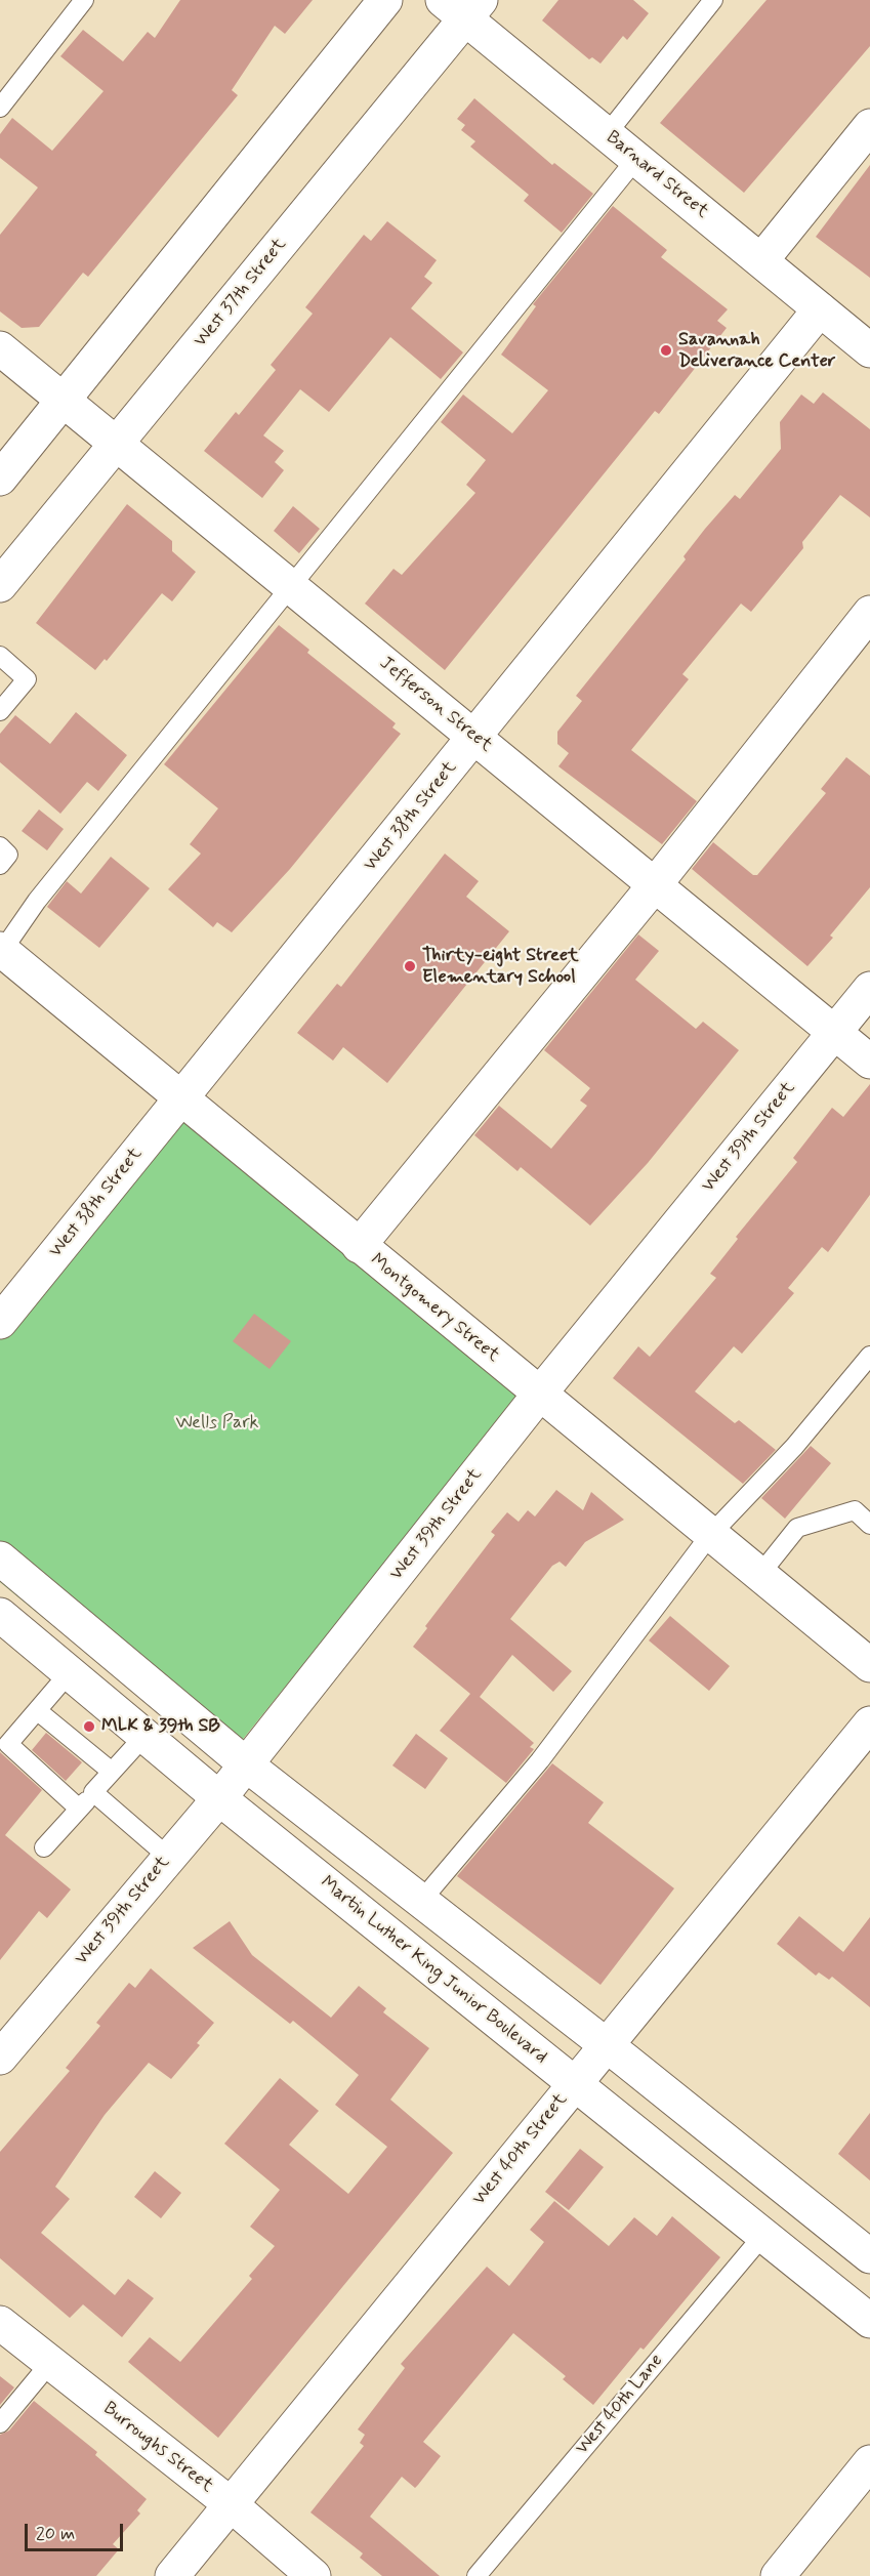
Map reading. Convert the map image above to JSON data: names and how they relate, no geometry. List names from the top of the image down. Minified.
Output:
{"streets":{"street":["Barnard Street","West 37th Street","Jefferson Street","West 38th Street","West 39th Street","Montgomery Street","Martin Luther King Junior Boulevard","West 40th Street","Burroughs Street"],"lane":["West 40th Lane"]},"crossings":[["Barnard Street","West 37th Street"],["Barnard Street","West 38th Street"],["West 37th Street","Jefferson Street"],["Jefferson Street","West 38th Street"],["Jefferson Street","West 39th Street"],["West 38th Street","Montgomery Street"],["West 39th Street","Montgomery Street"],["West 39th Street","Martin Luther King Junior Boulevard"],["Martin Luther King Junior Boulevard","West 40th Street"],["Martin Luther King Junior Boulevard","West 40th Lane"],["West 40th Street","Burroughs Street"]],"parks":["Wells Park"],"places":["Savannah Deliverance Center","Thirty-eight Street Elementary School","MLK & 39th SB"],"scale_bar":"20 m"}
